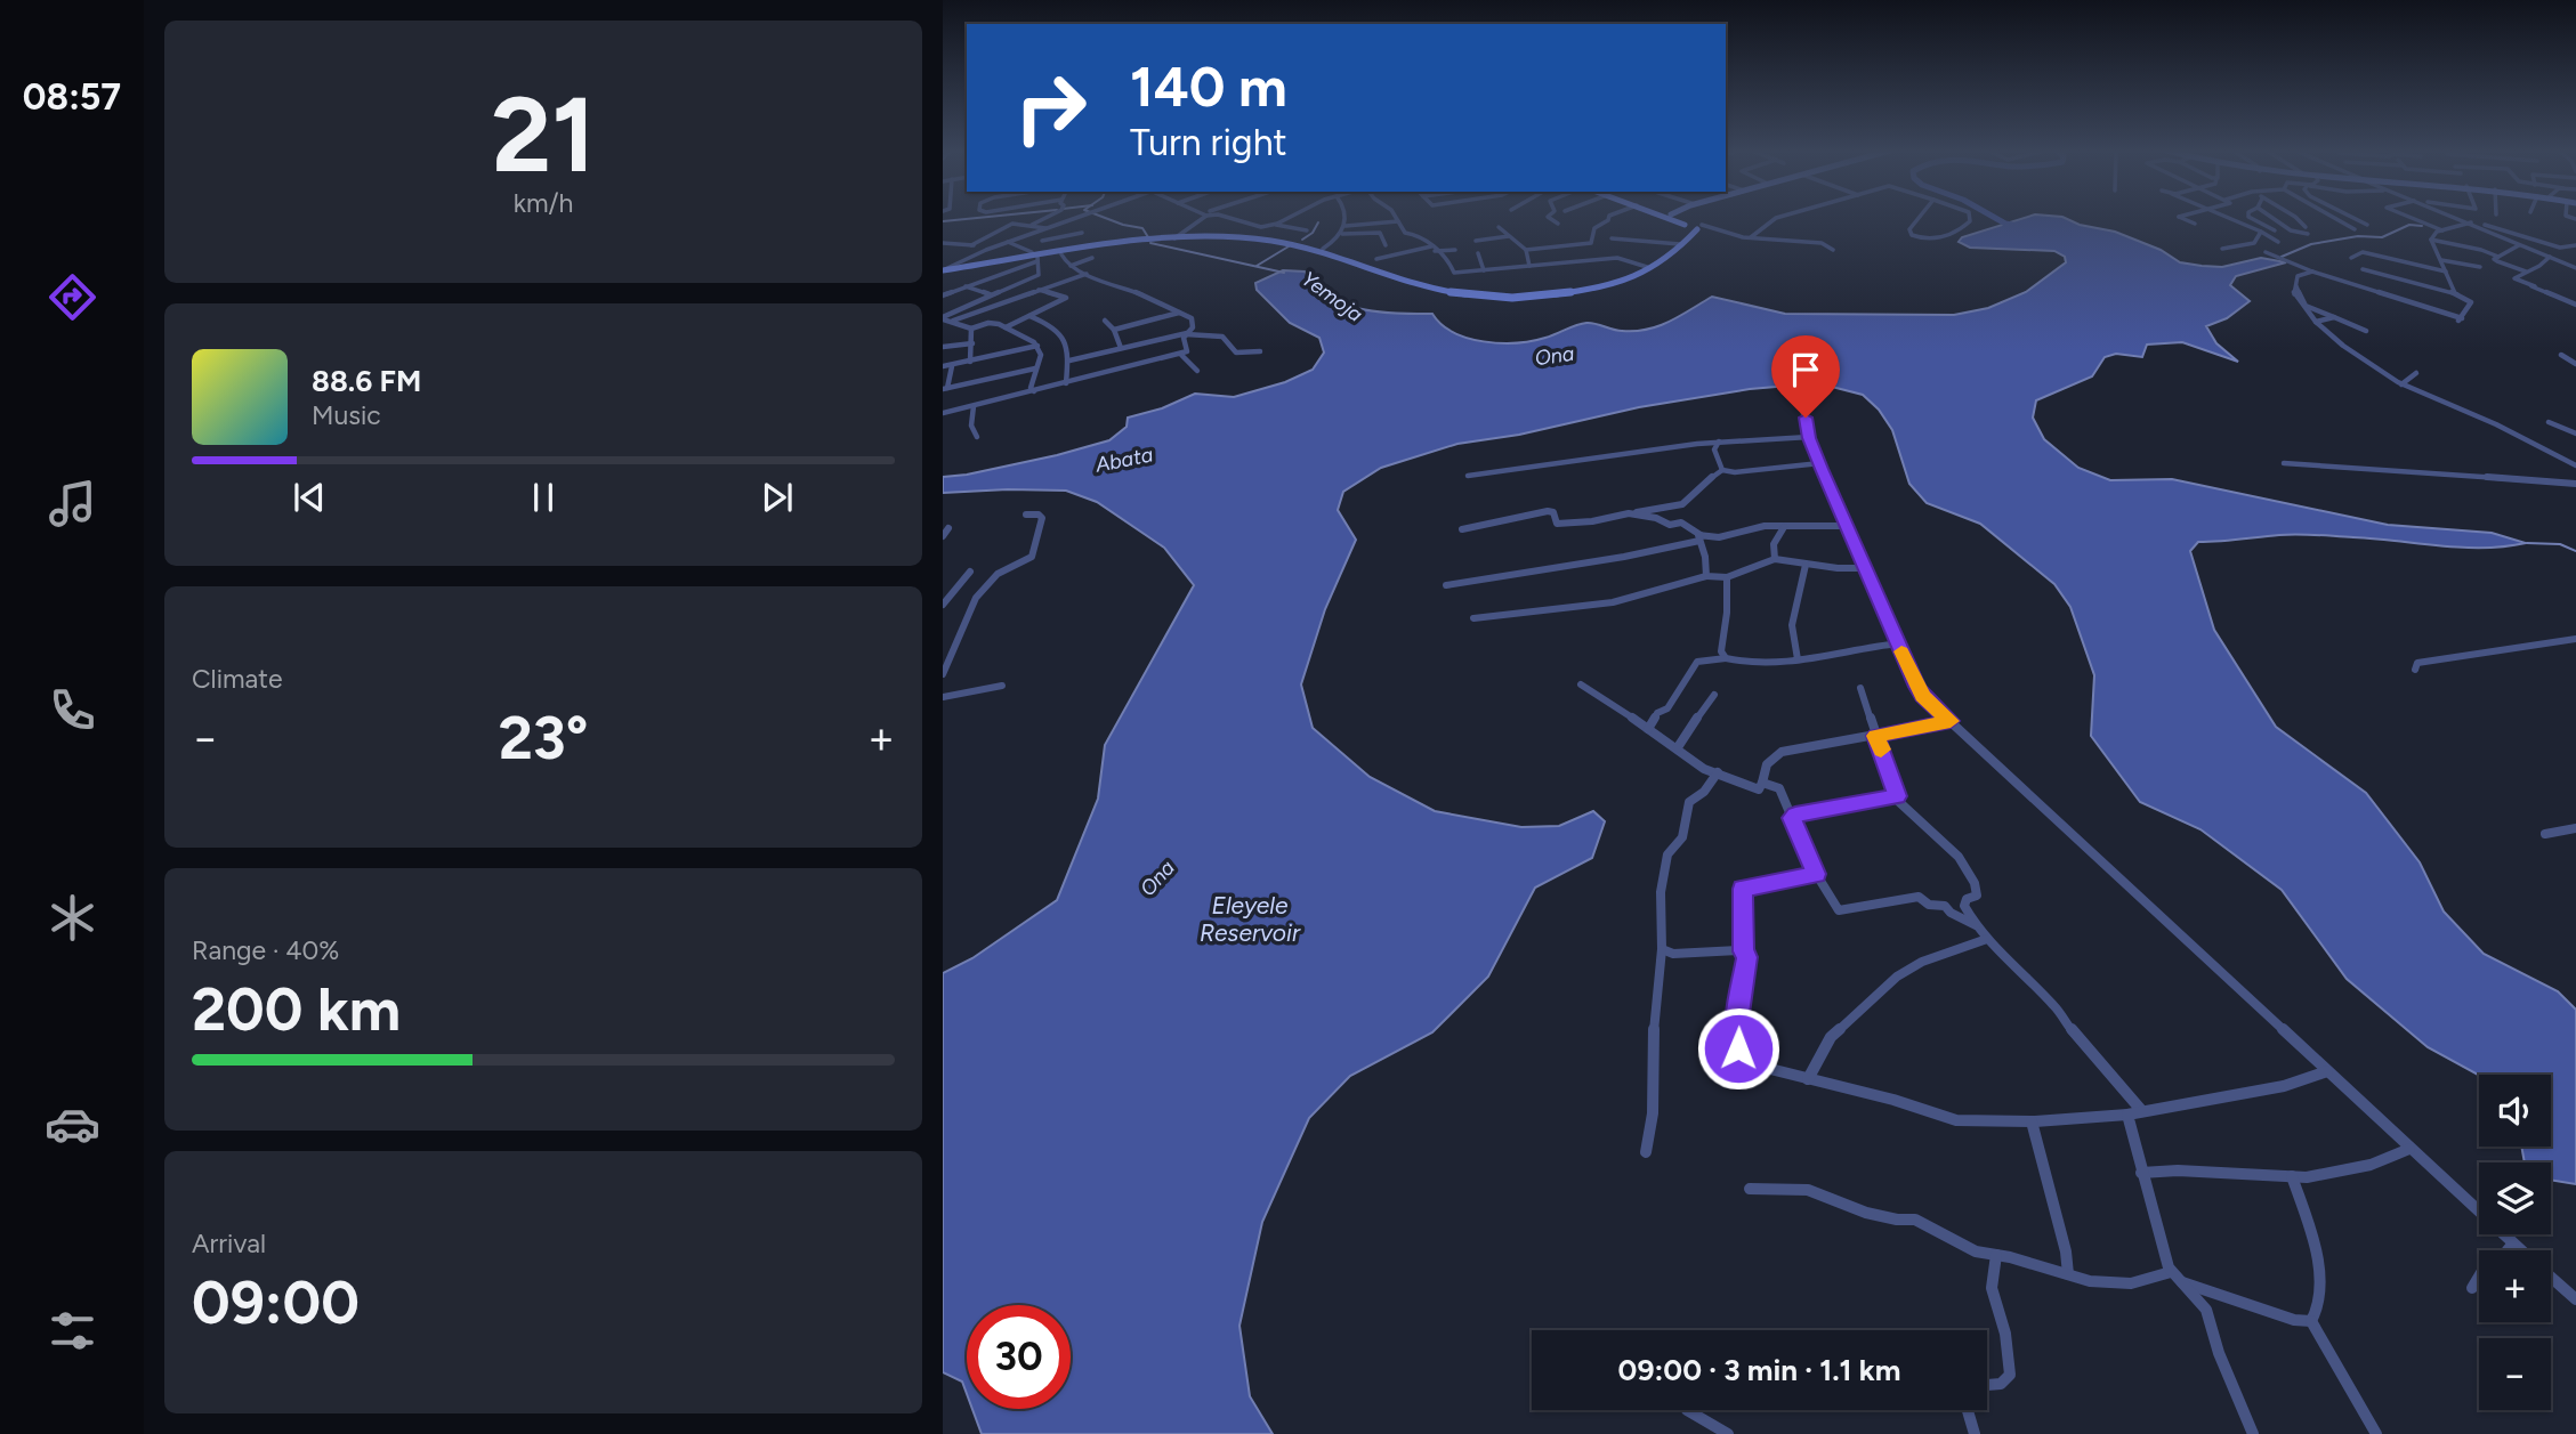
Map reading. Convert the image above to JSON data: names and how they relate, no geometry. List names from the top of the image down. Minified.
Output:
{"water":["Yemoja","Ona","Abata","Eleyele Reservoir"],"page":{"tabs":"08:57","tile":[["21","km/h"],"Climate",["Range · 40%","200 km"],["Arrival","09:00"]],"turn":["140 m","Turn right"],"song":["88.6 FM","Music"],"heat":["−","23°","+"],"map_buttons":["+","−"],"limit":"30","trip":"09:00 · 3 min · 1.1 km"}}
